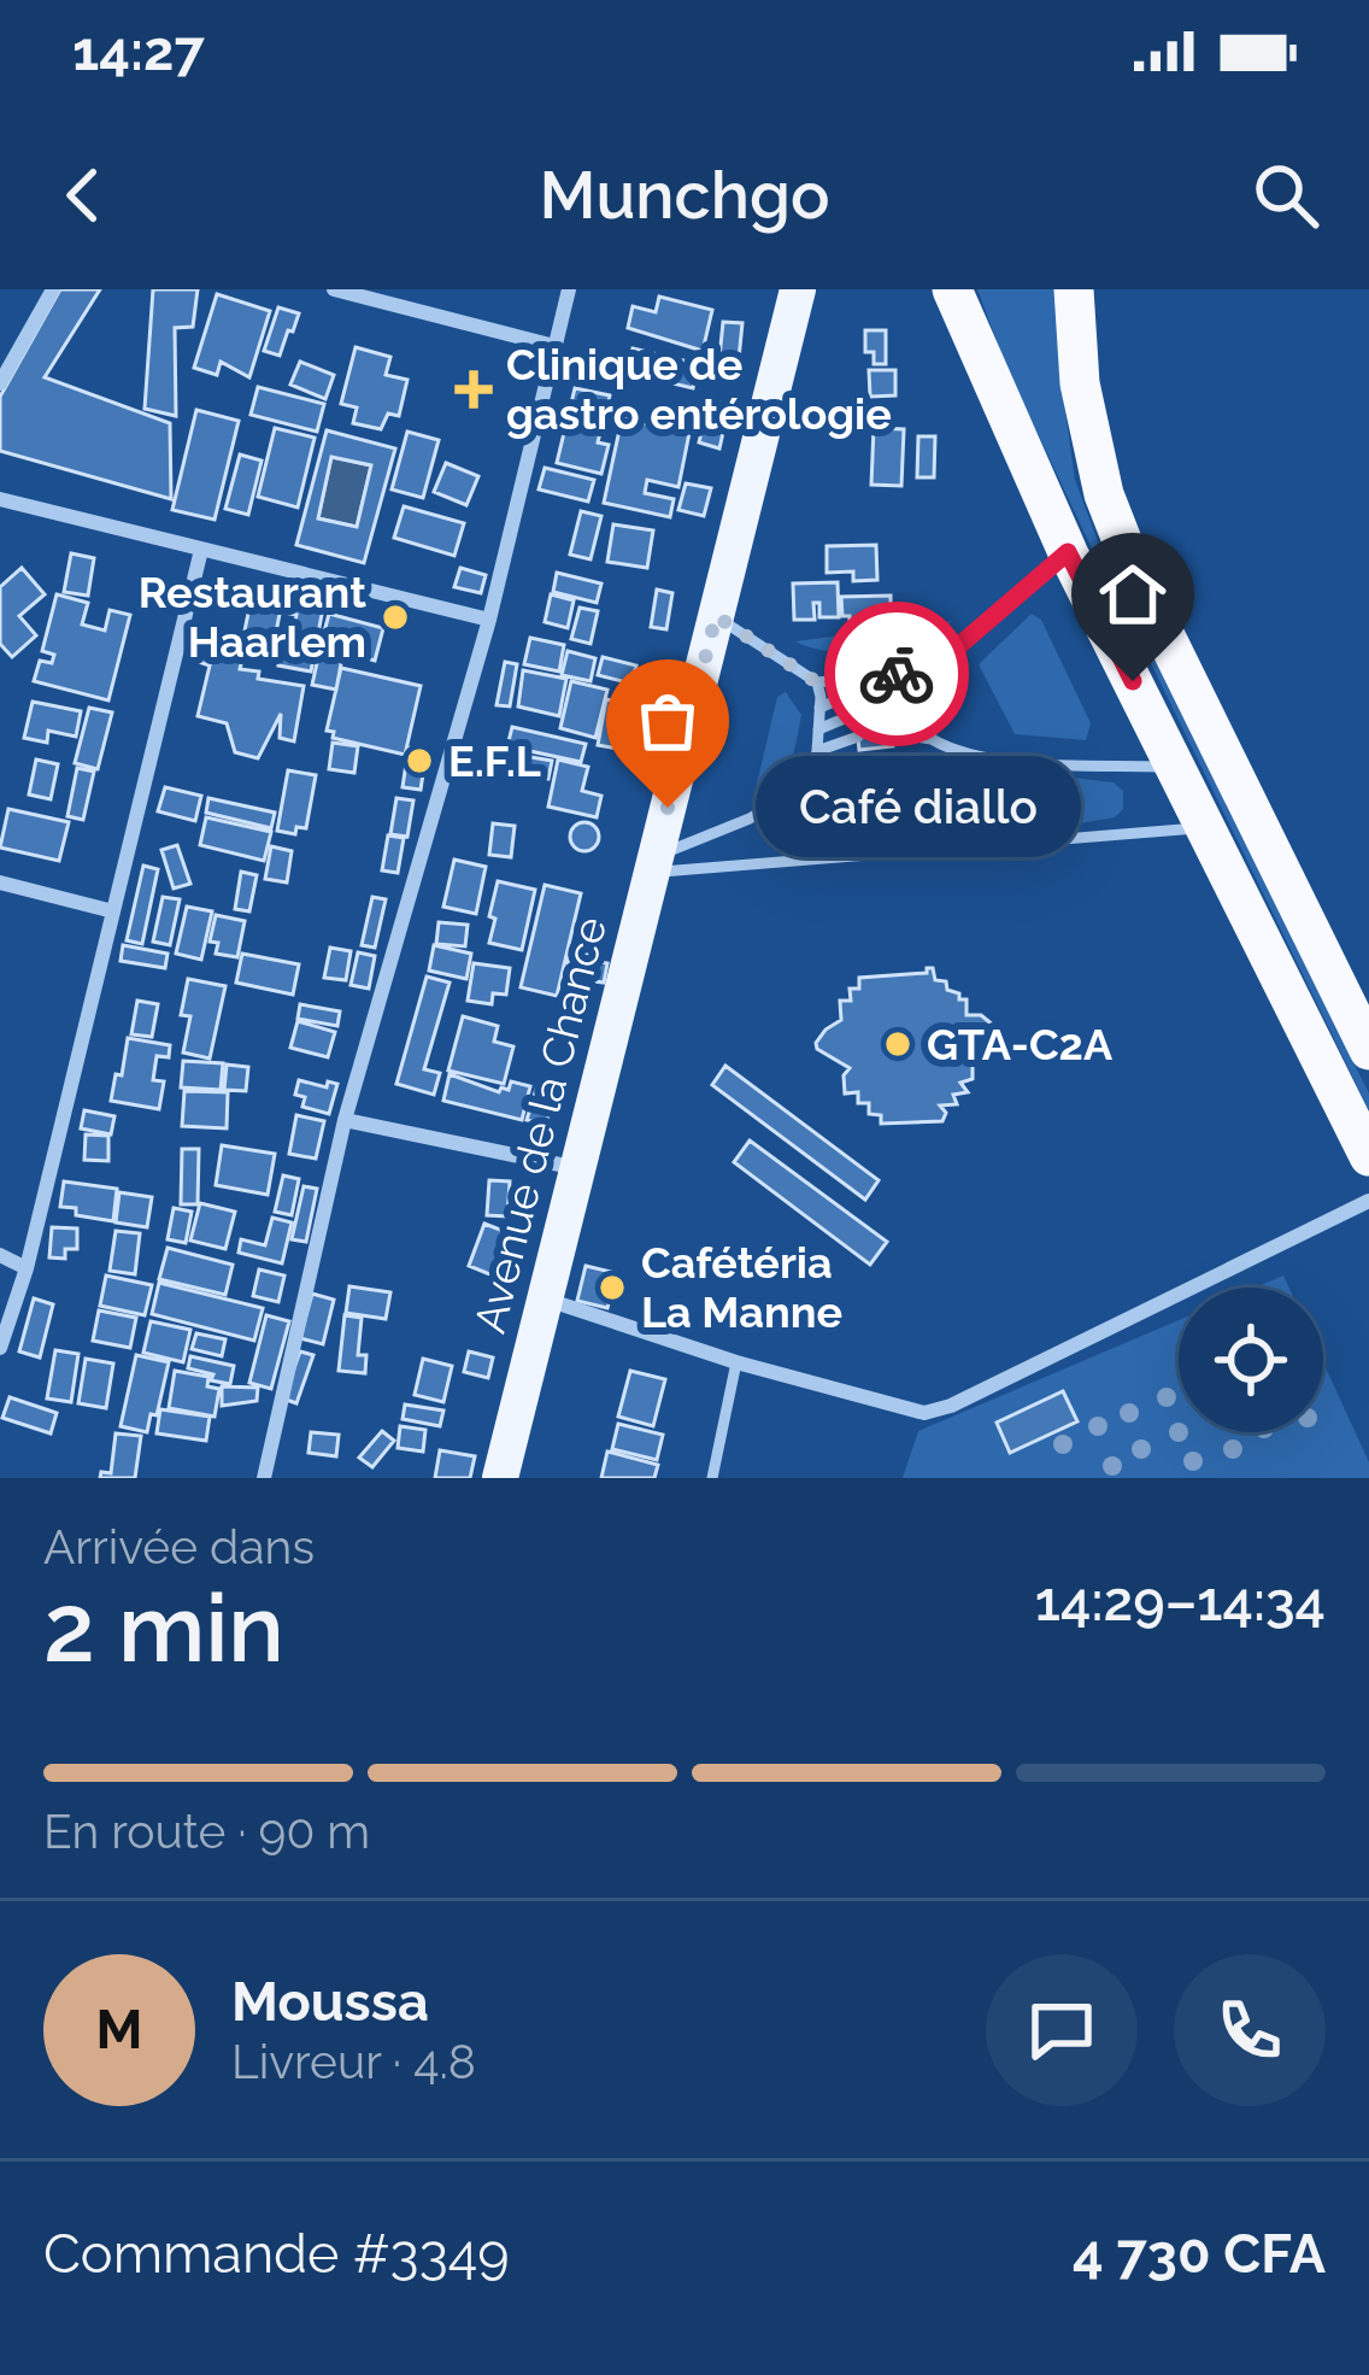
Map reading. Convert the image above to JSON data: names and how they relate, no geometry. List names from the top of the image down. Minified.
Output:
{"streets":{"main road":["Avenue de la Chance"]},"places":{"health":["Clinique de gastro entérologie"],"other":["Restaurant Haarlem","E.F.L","Café diallo","GTA-C2A","Cafétéria La Manne"]},"page":{"status":"14:27","header":"Munchgo","bubble":"Café diallo","heading":["2 min","Arrivée dans","14:29–14:34"],"panel":["Moussa","Livreur · 4.8","Commande #3349","4 730 CFA"],"bar":"En route · 90 m","round":"M"}}
